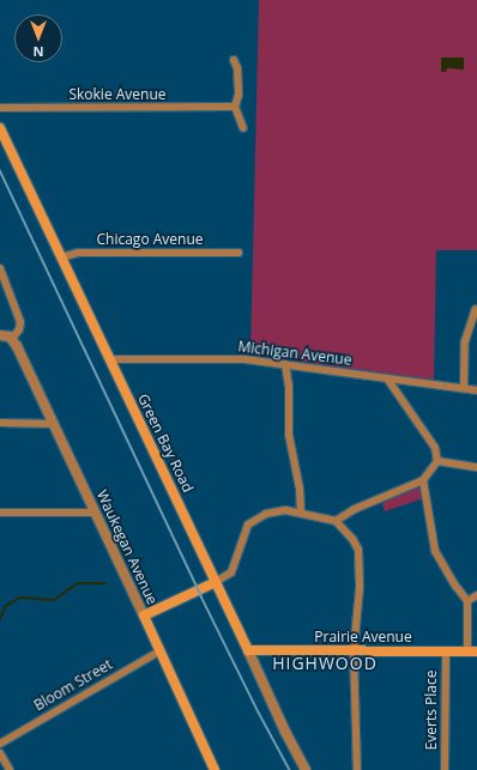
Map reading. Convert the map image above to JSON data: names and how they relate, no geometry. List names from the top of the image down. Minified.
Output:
{"streets":{"main road":["Green Bay Road","Waukegan Avenue","Prairie Avenue"],"street":["Skokie Avenue","Chicago Avenue","Michigan Avenue","Bloom Street","Everts Place"]},"crossings":[["Chicago Avenue","Green Bay Road"],["Michigan Avenue","Green Bay Road"],["Green Bay Road","Prairie Avenue"],["Waukegan Avenue","Bloom Street"],["Prairie Avenue","Everts Place"]],"districts":["HIGHWOOD"],"north":"bottom"}
